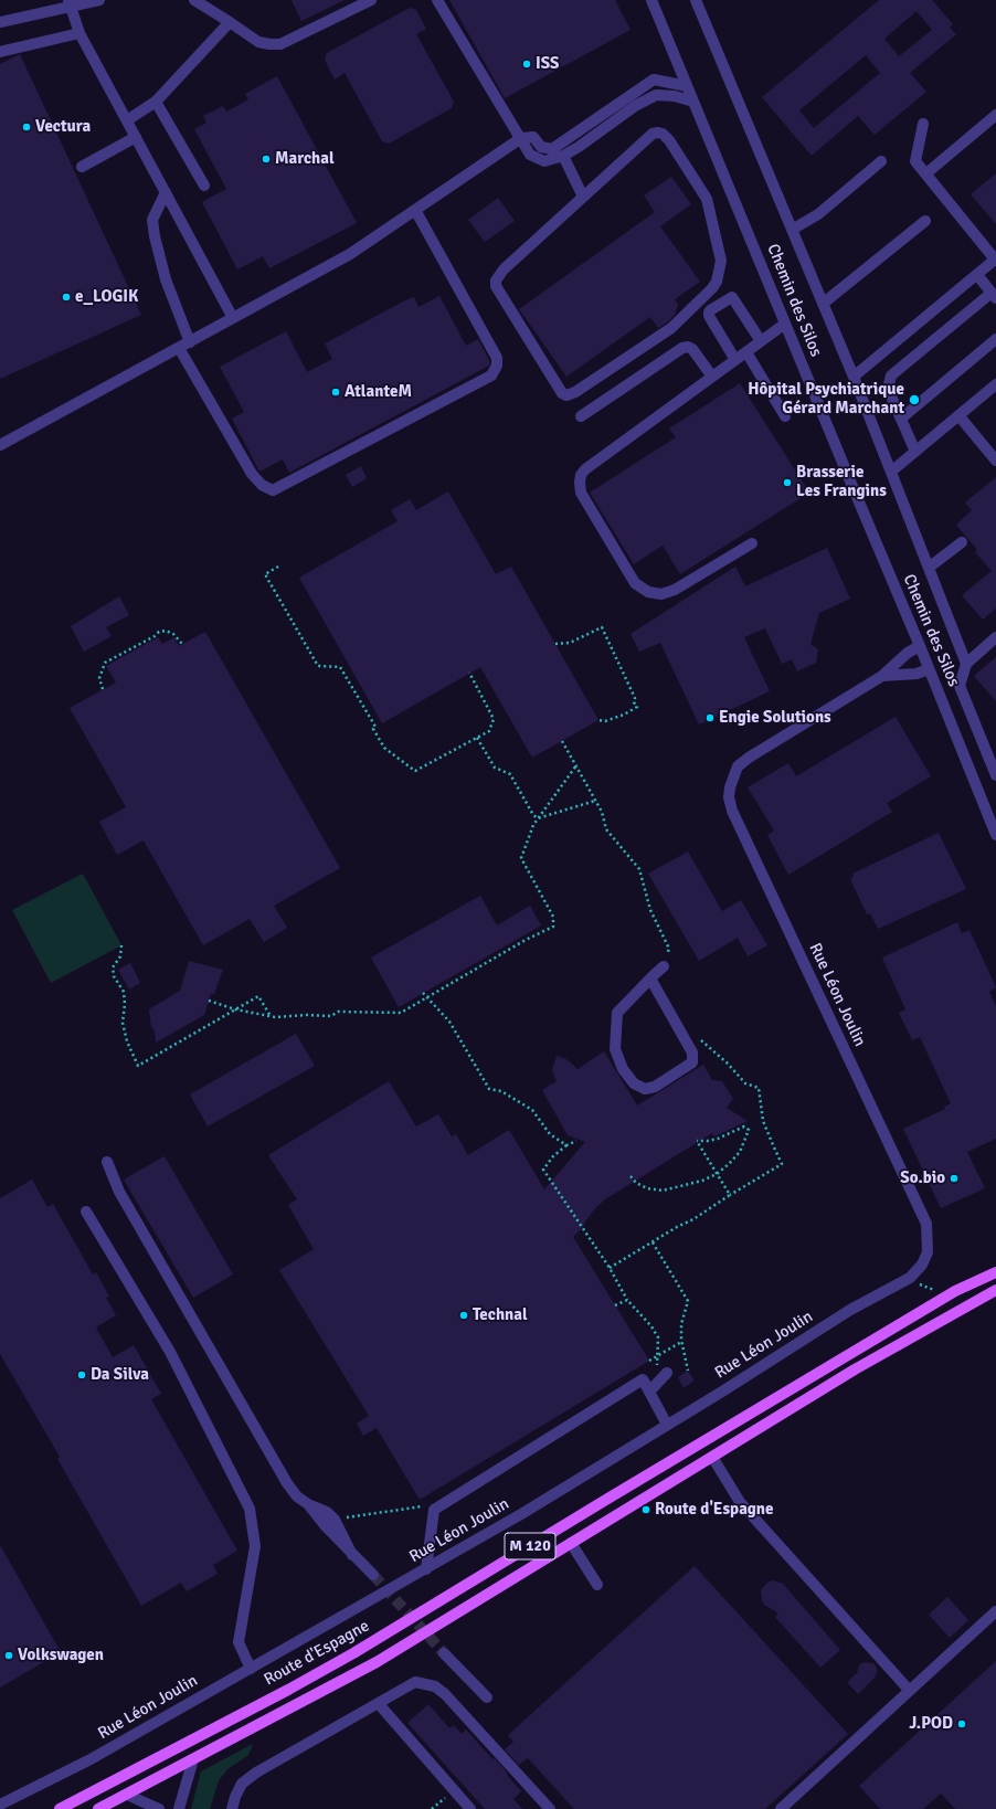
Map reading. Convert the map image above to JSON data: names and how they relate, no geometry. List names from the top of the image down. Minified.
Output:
{"streets":{"main road":["M 120","Route d'Espagne"],"street":["Chemin des Silos","Rue Léon Joulin"]},"crossings":[["Chemin des Silos","Rue Léon Joulin"]],"places":["ISS","Vectura","Marchal","e_LOGIK","AtlanteM","Hôpital Psychiatrique Gérard Marchant","Brasserie Les Frangins","Engie Solutions","So.bio","Technal","Da Silva","Route d'Espagne","Volkswagen","J.POD"]}
